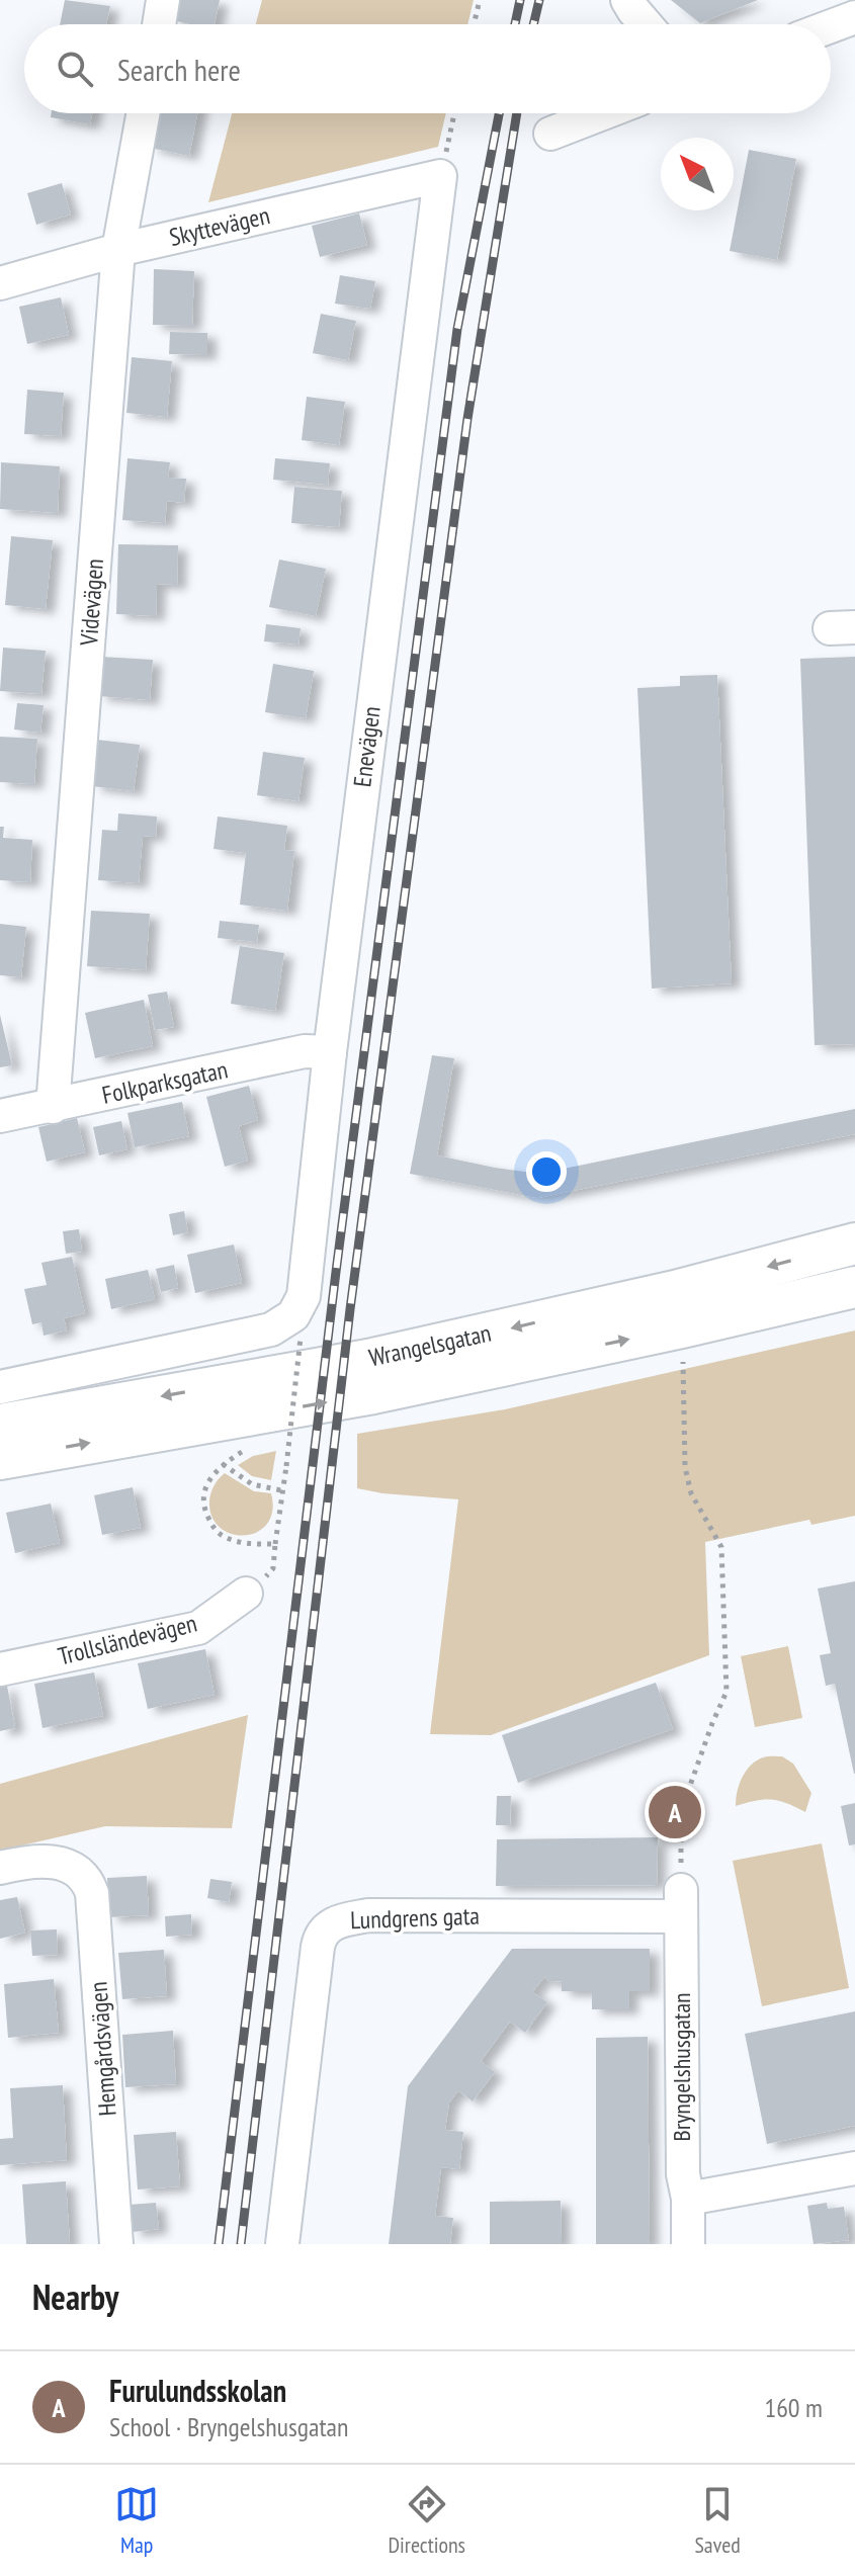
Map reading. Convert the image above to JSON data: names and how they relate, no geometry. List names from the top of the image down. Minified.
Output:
{"streets":{"main road":["Wrangelsgatan"],"street":["Skyttevägen","Videvägen","Enevägen","Folkparksgatan","Trollsländevägen","Lundgrens gata","Hemgårdsvägen","Bryngelshusgatan"]},"crossings":[["Skyttevägen","Videvägen"],["Skyttevägen","Enevägen"],["Videvägen","Folkparksgatan"],["Enevägen","Folkparksgatan"],["Lundgrens gata","Bryngelshusgatan"]],"north":"top left","page":{"search":"Search here","pins":"A","heading":"Nearby","list":[{"mark":"A","name":"Furulundsskolan","note":"School · Bryngelshusgatan","value":"160 m"}],"nav":["Map","Directions","Saved"]}}
